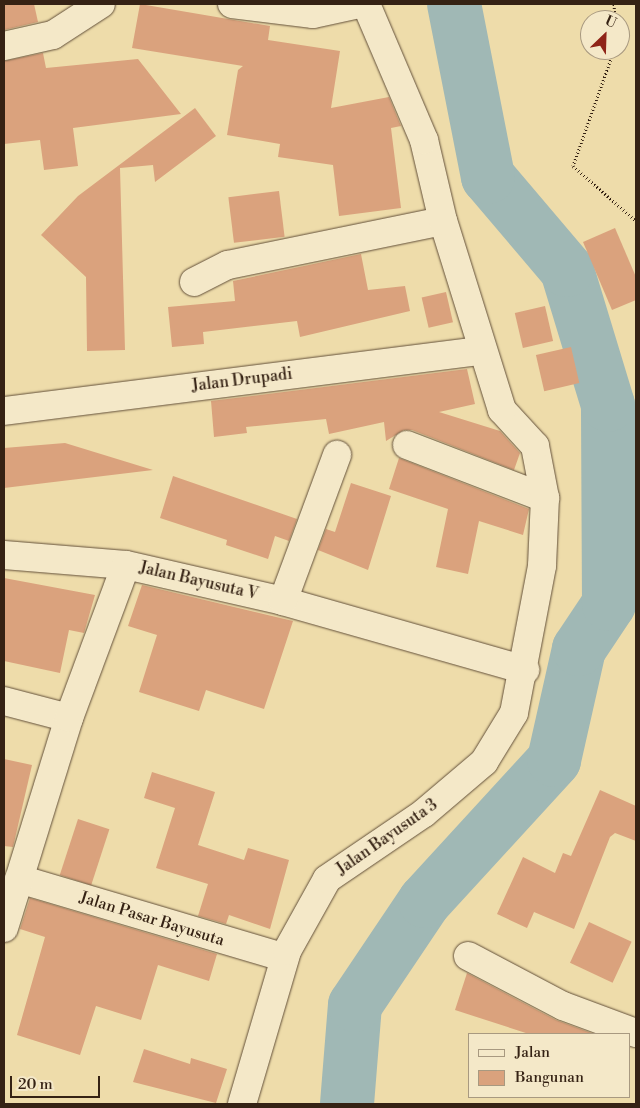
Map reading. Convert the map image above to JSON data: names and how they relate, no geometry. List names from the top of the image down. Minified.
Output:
{"streets":{"street":["Jalan Drupadi","Jalan Bayusuta V","Jalan Bayusuta 3","Jalan Pasar Bayusuta"]},"crossings":[["Jalan Bayusuta V","Jalan Bayusuta 3"],["Jalan Bayusuta V","Jalan Pasar Bayusuta"],["Jalan Bayusuta 3","Jalan Pasar Bayusuta"]],"legend":["Jalan","Bangunan"],"scale_bar":"20 m","north":"top right"}
